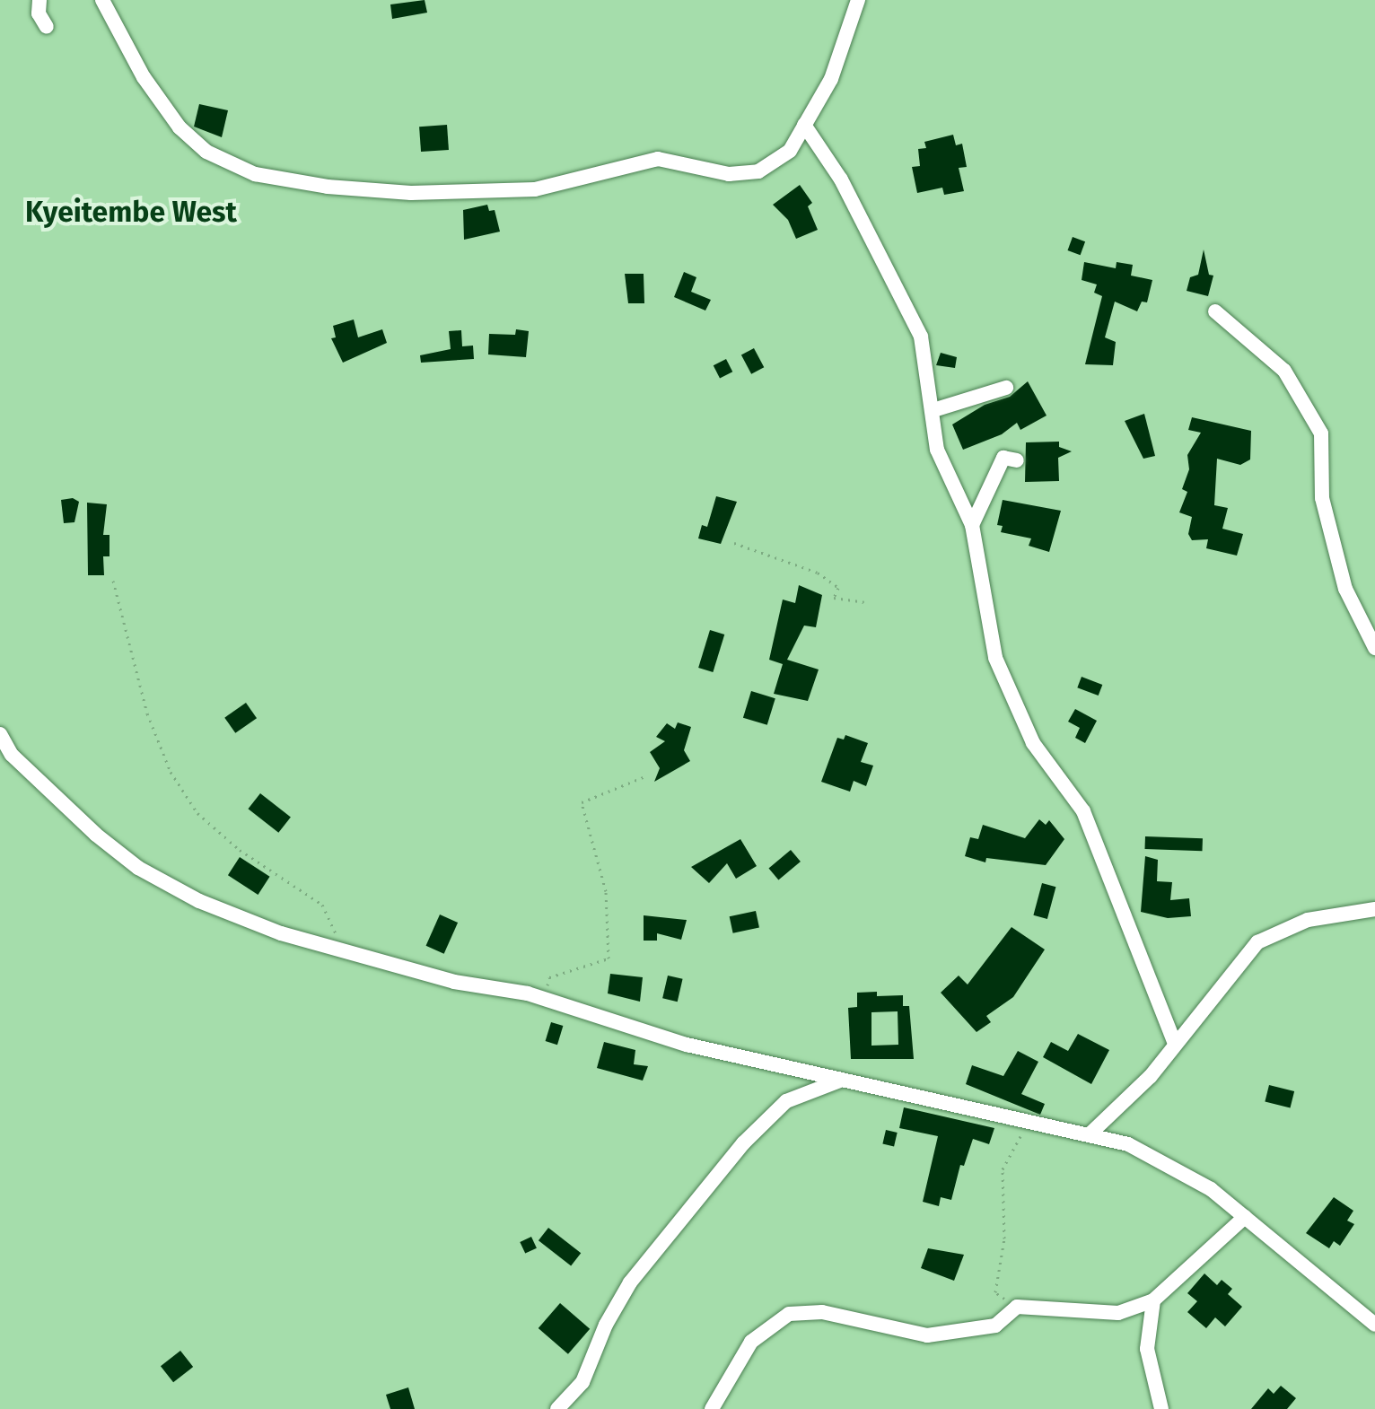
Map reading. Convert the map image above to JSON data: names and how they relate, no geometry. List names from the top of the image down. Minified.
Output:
{"districts":["Kyeitembe West"]}
